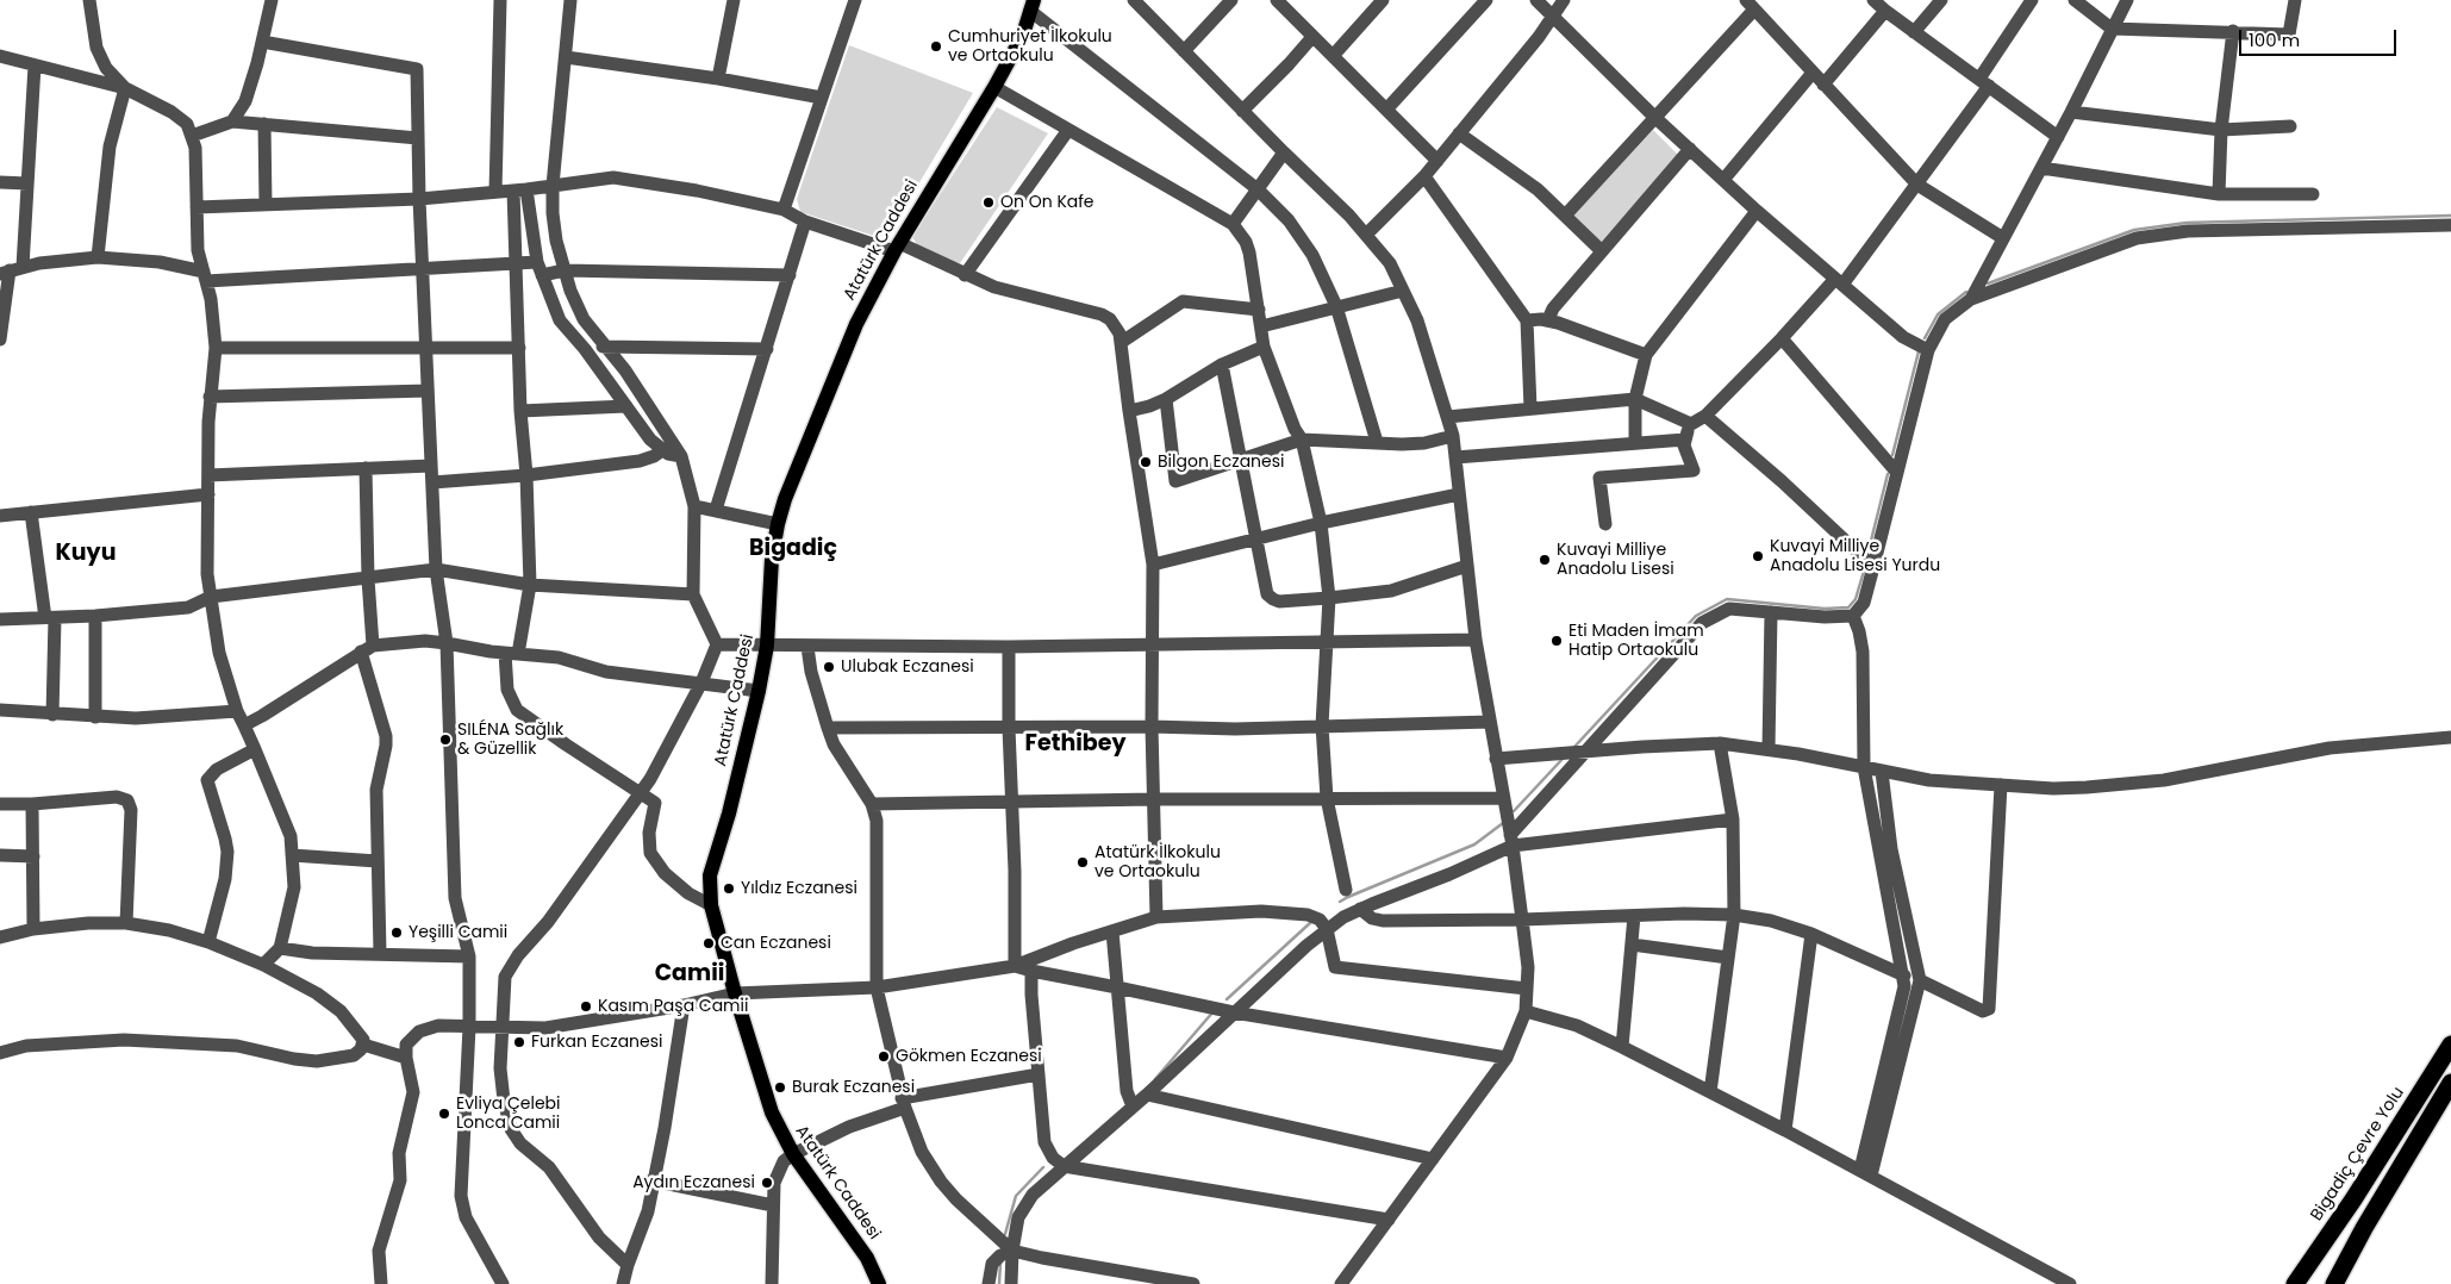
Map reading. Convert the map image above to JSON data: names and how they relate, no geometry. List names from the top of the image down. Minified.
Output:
{"streets":{"highway":["Bigadiç Çevre Yolu"],"main road":["Atatürk Caddesi"]},"districts":["Bigadiç","Kuyu","Fethibey","Camii"],"places":["Cumhuriyet İlkokulu ve Ortaokulu","On On Kafe","Bilgon Eczanesi","Kuvayi Milliye Anadolu Lisesi Yurdu","Kuvayi Milliye Anadolu Lisesi","Eti Maden İmam Hatip Ortaokulu","Ulubak Eczanesi","SILÉNA Sağlık & Güzellik","Atatürk İlkokulu ve Ortaokulu","Yıldız Eczanesi","Yeşilli Camii","Can Eczanesi","Kasım Paşa Camii","Furkan Eczanesi","Gökmen Eczanesi","Burak Eczanesi","Evliya Çelebi Lonca Camii","Aydın Eczanesi"],"scale_bar":"100 m"}
